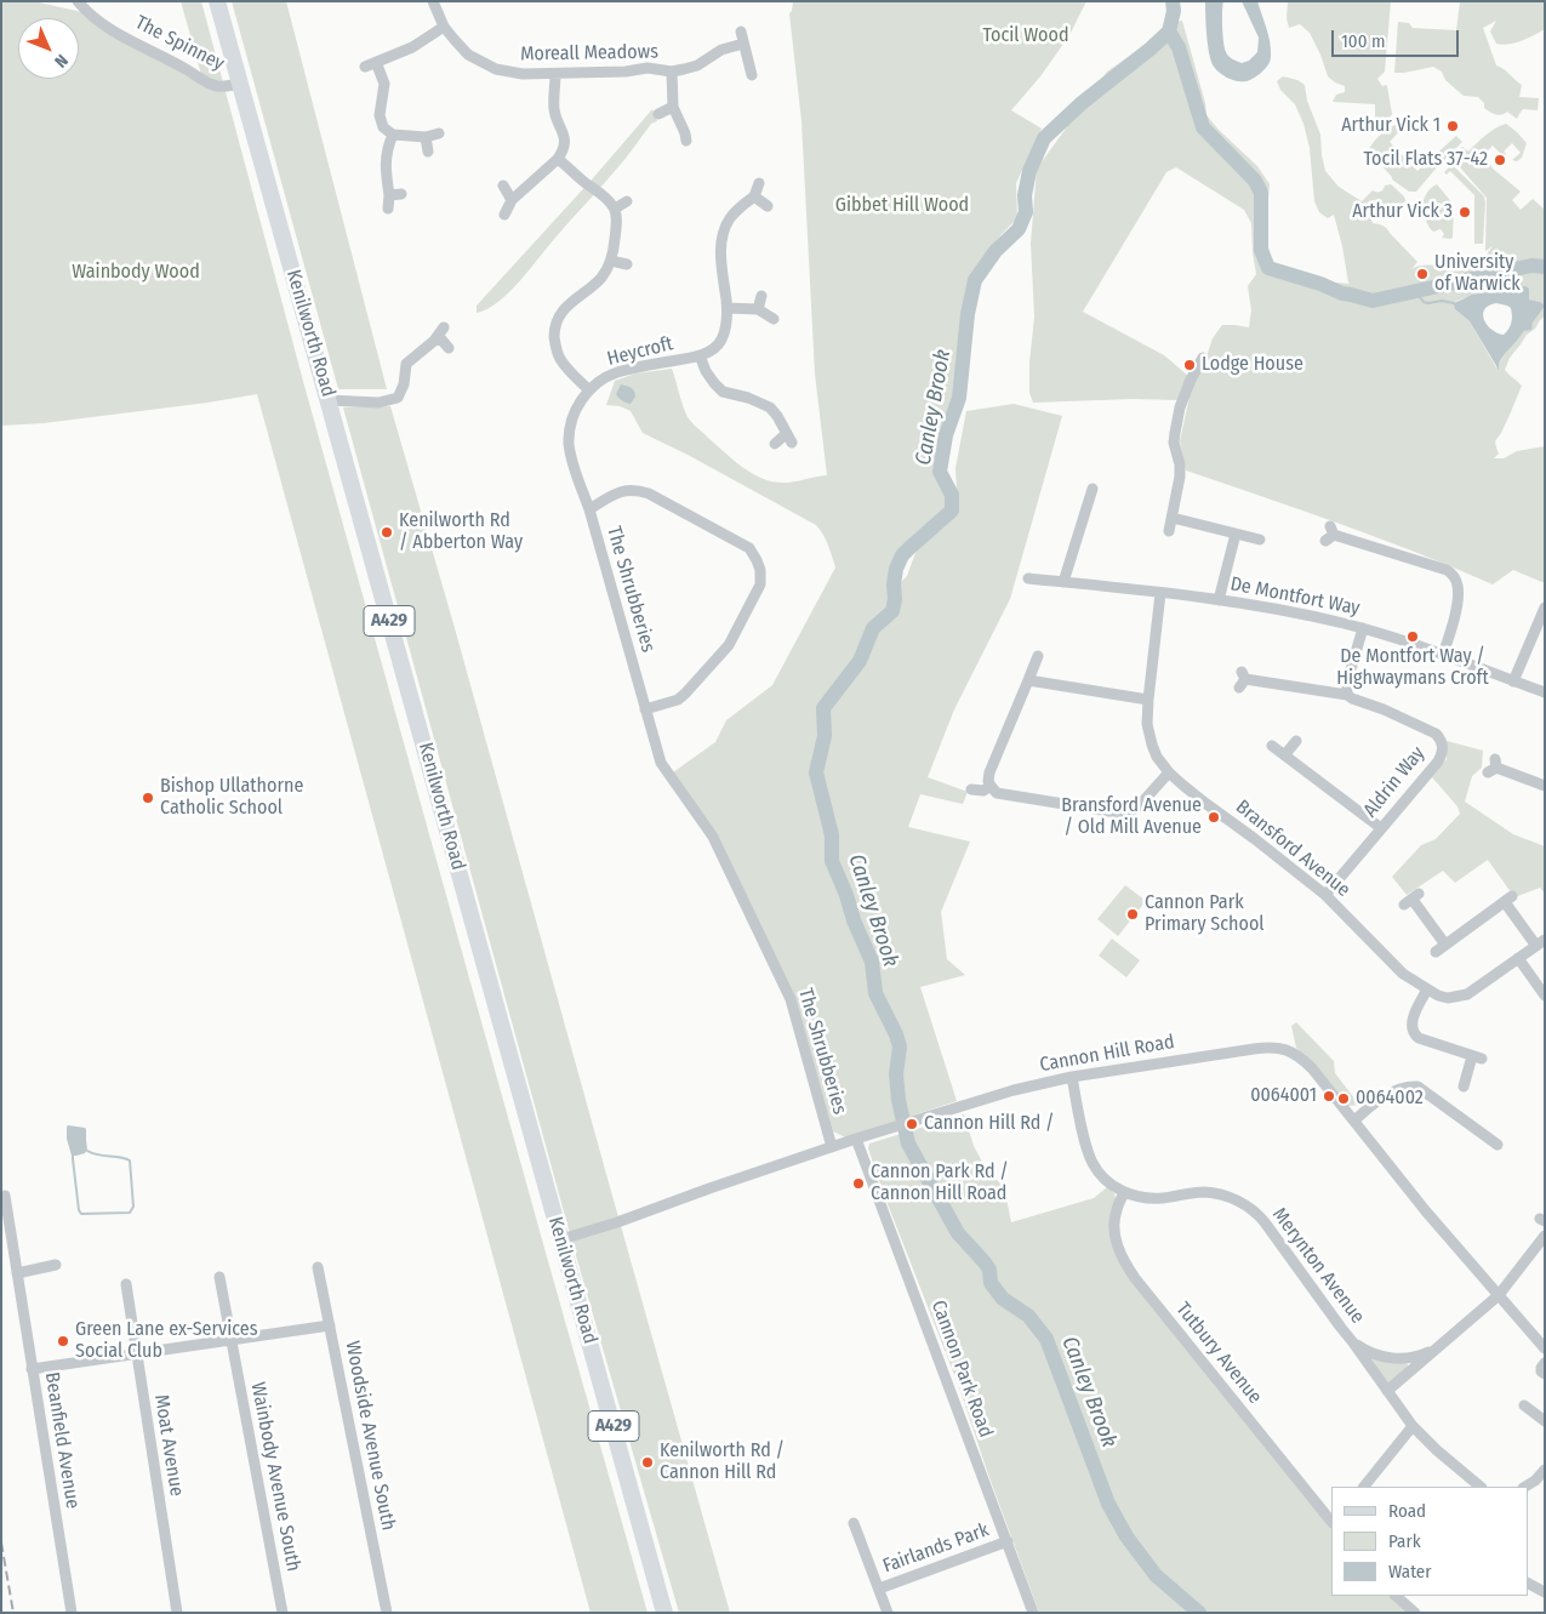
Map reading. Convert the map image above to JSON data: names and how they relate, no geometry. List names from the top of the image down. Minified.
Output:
{"streets":{"main road":["Kenilworth Road","A429"],"street":["The Spinney","Moreall Meadows","Heycroft","The Shrubberies","De Montfort Way","Aldrin Way","Bransford Avenue","Cannon Hill Road","Merynton Avenue","Tutbury Avenue","Cannon Park Road","Woodside Avenue South","Beanfield Avenue","Moat Avenue","Wainbody Avenue South","Fairlands Park"]},"crossings":[["The Spinney","Kenilworth Road"],["Kenilworth Road","Cannon Hill Road"],["Heycroft","The Shrubberies"],["The Shrubberies","Cannon Hill Road"],["De Montfort Way","Bransford Avenue"],["Aldrin Way","Bransford Avenue"],["Cannon Hill Road","Merynton Avenue"],["Cannon Hill Road","Cannon Park Road"],["Merynton Avenue","Tutbury Avenue"],["Cannon Park Road","Fairlands Park"]],"water":["Canley Brook"],"parks":["Tocil Wood","Gibbet Hill Wood","Wainbody Wood"],"places":["Arthur Vick 1","Tocil Flats 37-42","Arthur Vick 3","University of Warwick","Lodge House","Kenilworth Rd / Abberton Way","De Montfort Way / Highwaymans Croft","Bishop Ullathorne Catholic School","Bransford Avenue / Old Mill Avenue","Cannon Park Primary School","0064001","0064002","Cannon Hill Rd /","Cannon Park Rd / Cannon Hill Road","Green Lane ex-Services Social Club","Kenilworth Rd / Cannon Hill Rd"],"legend":["Road","Park","Water"],"scale_bar":"100 m","north":"bottom right"}
